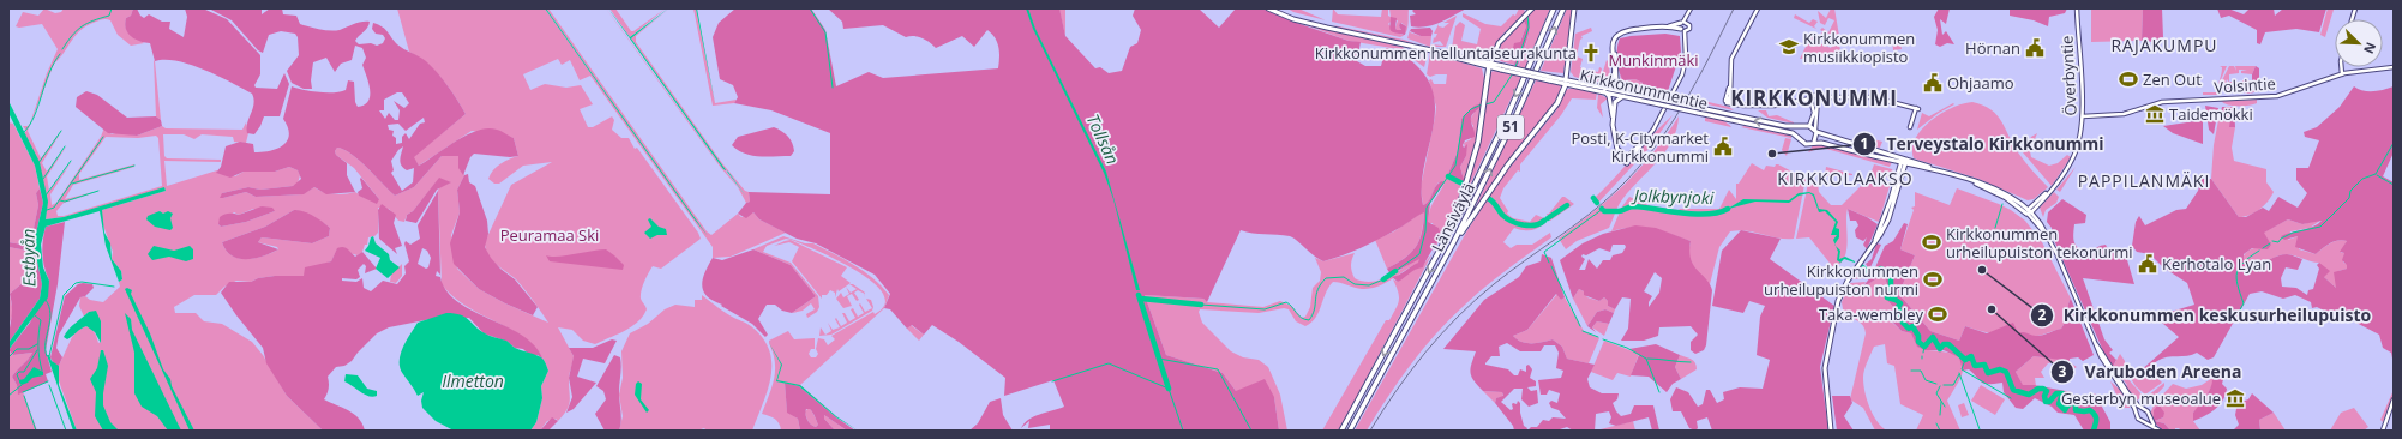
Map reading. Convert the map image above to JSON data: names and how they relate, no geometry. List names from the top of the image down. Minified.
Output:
{"streets":{"highway":["51","Länsiväylä"],"main road":["Kirkkonummentie"],"street":["Överbyntie","Volsintie"]},"crossings":[["Överbyntie","Volsintie"]],"districts":["RAJAKUMPU","KIRKKONUMMI","KIRKKOLAAKSO","PAPPILANMÄKI"],"water":["Tollsån","Jolkbynjoki","Estbyån","Ilmetton"],"parks":["Munkinmäki","Peuramaa Ski"],"places":{"school or university":["Kirkkonummen musiikkiopisto"],"public building":["Hörnan","Ohjaamo","Posti, K-Citymarket Kirkkonummi","Kerhotalo Lyan"],"church":["Kirkkonummen helluntaiseurakunta"],"sports":["Zen Out","Kirkkonummen urheilupuiston tekonurmi","Kirkkonummen urheilupuiston nurmi","Taka-wembley"],"museum":["Taidemökki","Gesterbyn museoalue"],"other":["Terveystalo Kirkkonummi","Kirkkonummen keskusurheilupuisto","Varuboden Areena"]},"north":"bottom right"}
